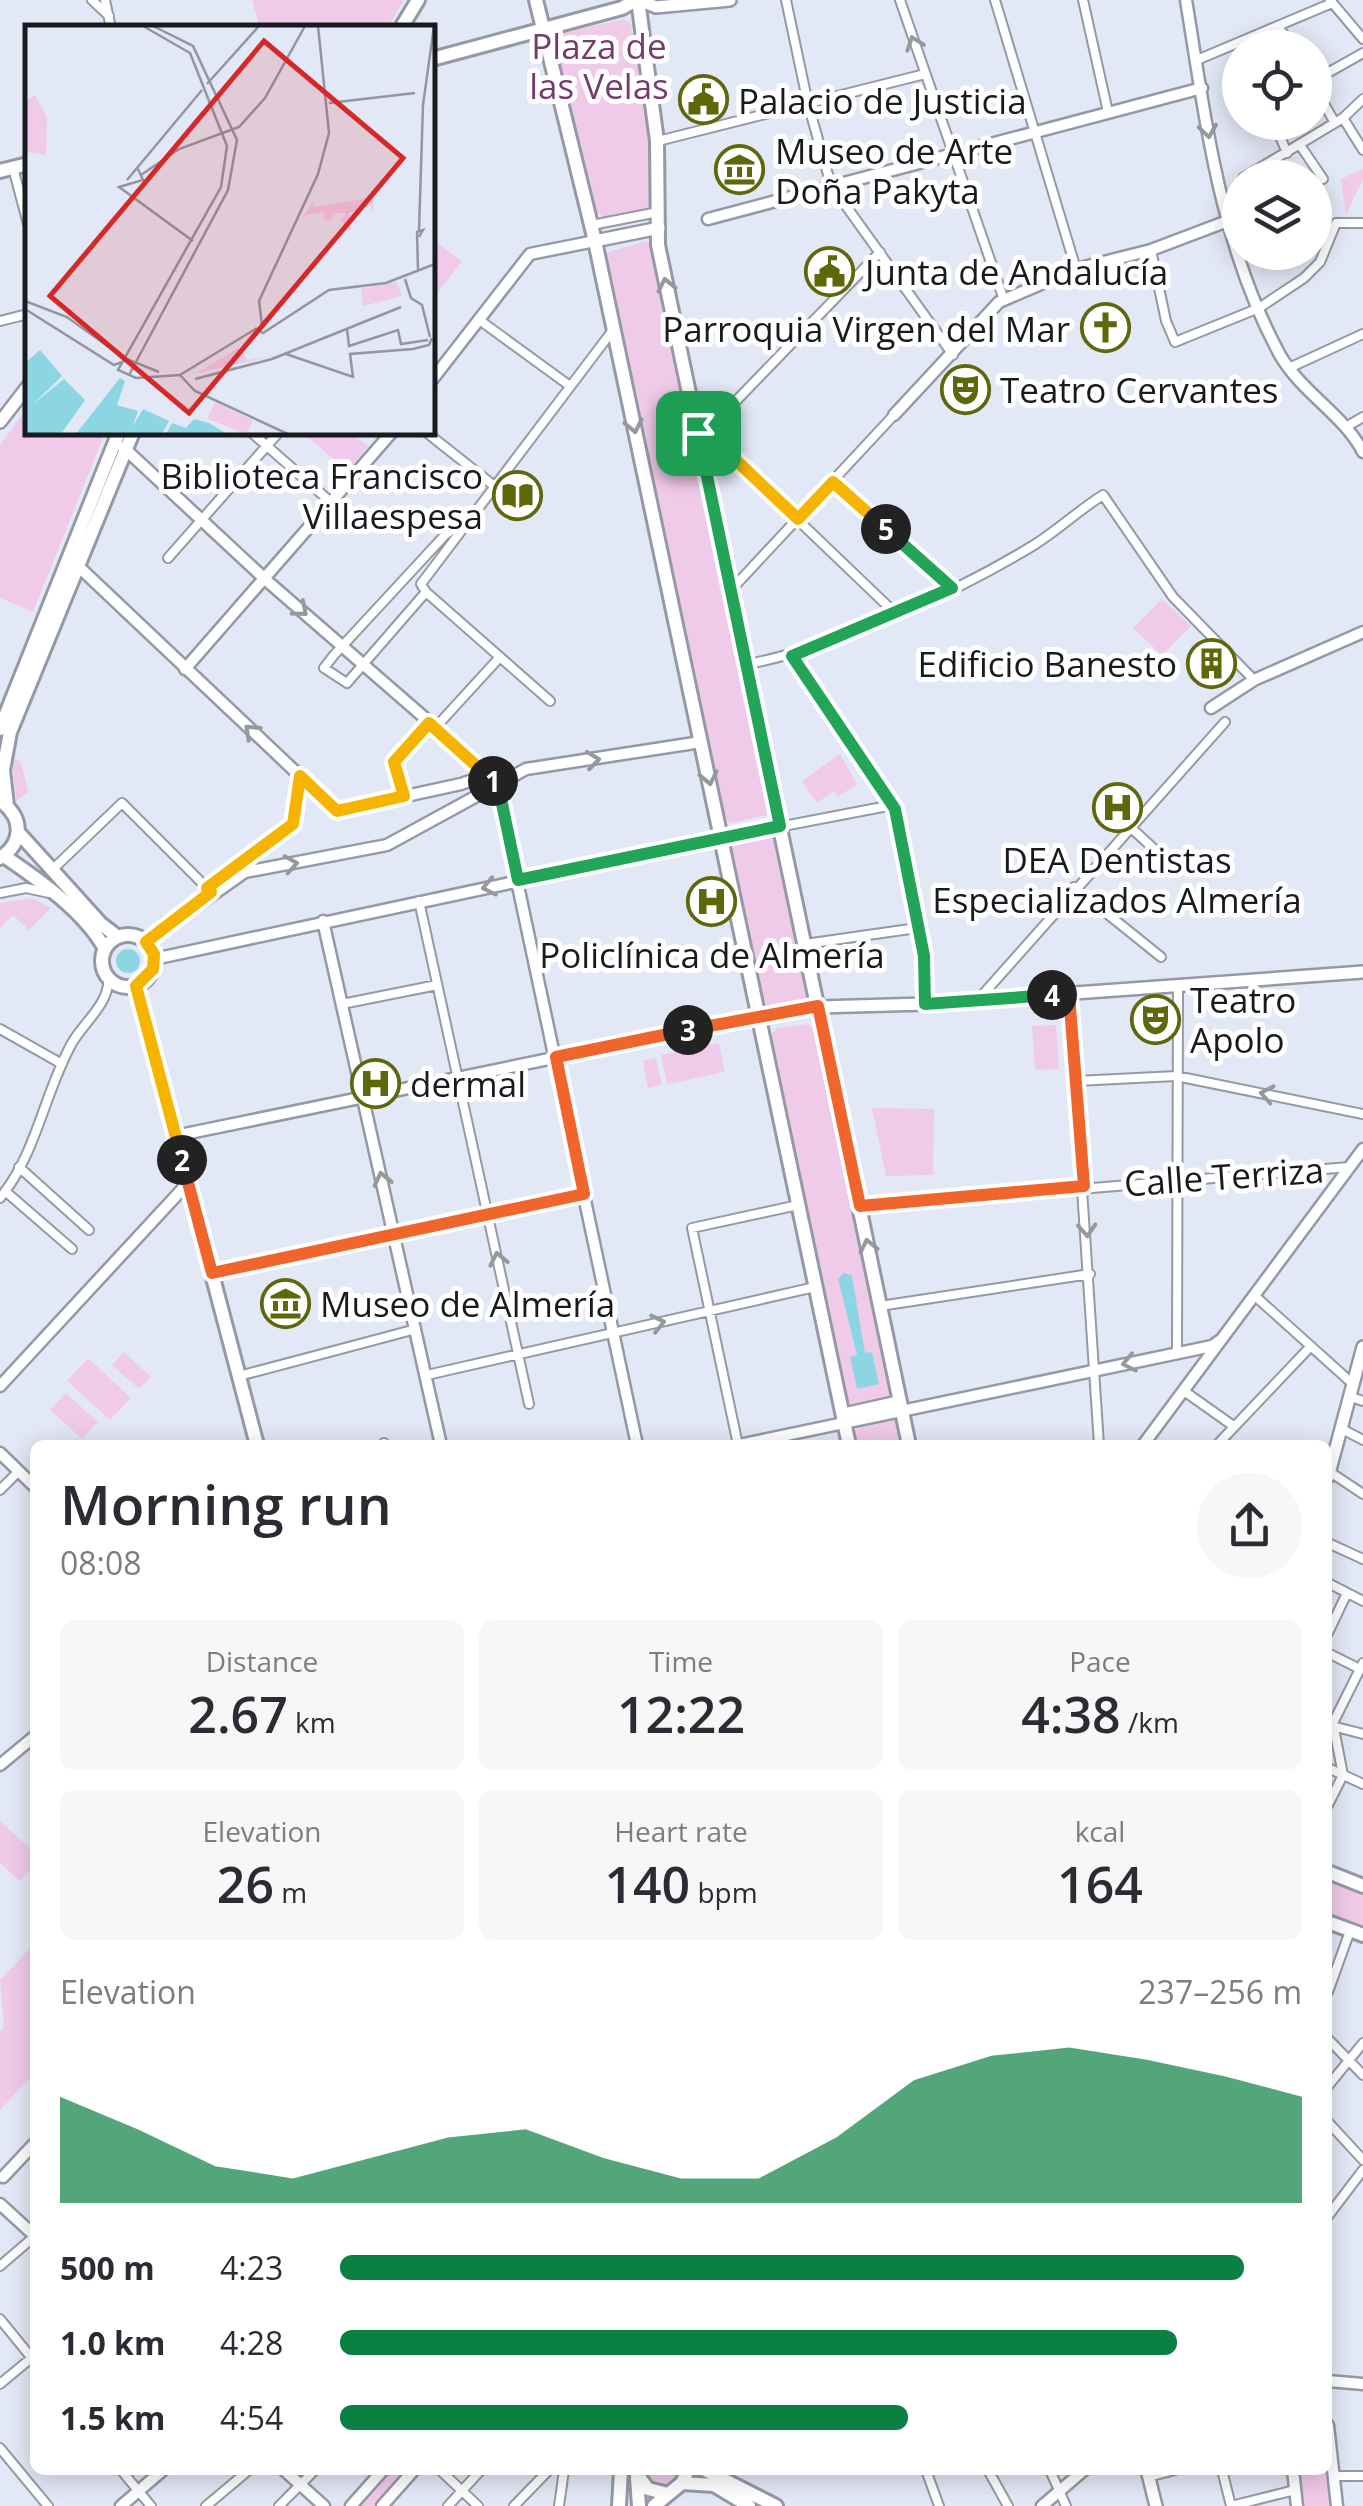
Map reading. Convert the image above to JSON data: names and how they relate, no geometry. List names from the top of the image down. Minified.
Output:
{"streets":{"street":["Calle Terriza"]},"parks":["Plaza de las Velas"],"places":{"public building":["Palacio de Justicia","Junta de Andalucía"],"museum":["Museo de Arte Doña Pakyta","Museo de Almería"],"church":["Parroquia Virgen del Mar"],"theatre":["Teatro Cervantes","Teatro Apolo"],"library":["Biblioteca Francisco Villaespesa"],"building":["Edificio Banesto"],"hospital":["DEA Dentistas Especializados Almería","Policlínica de Almería","dermal"]},"page":{"pins":["5","1","4","3","2"],"heading":["Morning run","08:08"],"stats":[["Distance","2.67 km"],["Time","12:22"],["Pace","4:38 /km"],["Elevation","26 m"],["Heart rate","140 bpm"],["kcal","164"]],"chart":["Elevation","237–256 m"],"list":[{"name":"500 m","note":"4:23"},{"name":"1.0 km","note":"4:28"},{"name":"1.5 km","note":"4:54"}]}}
